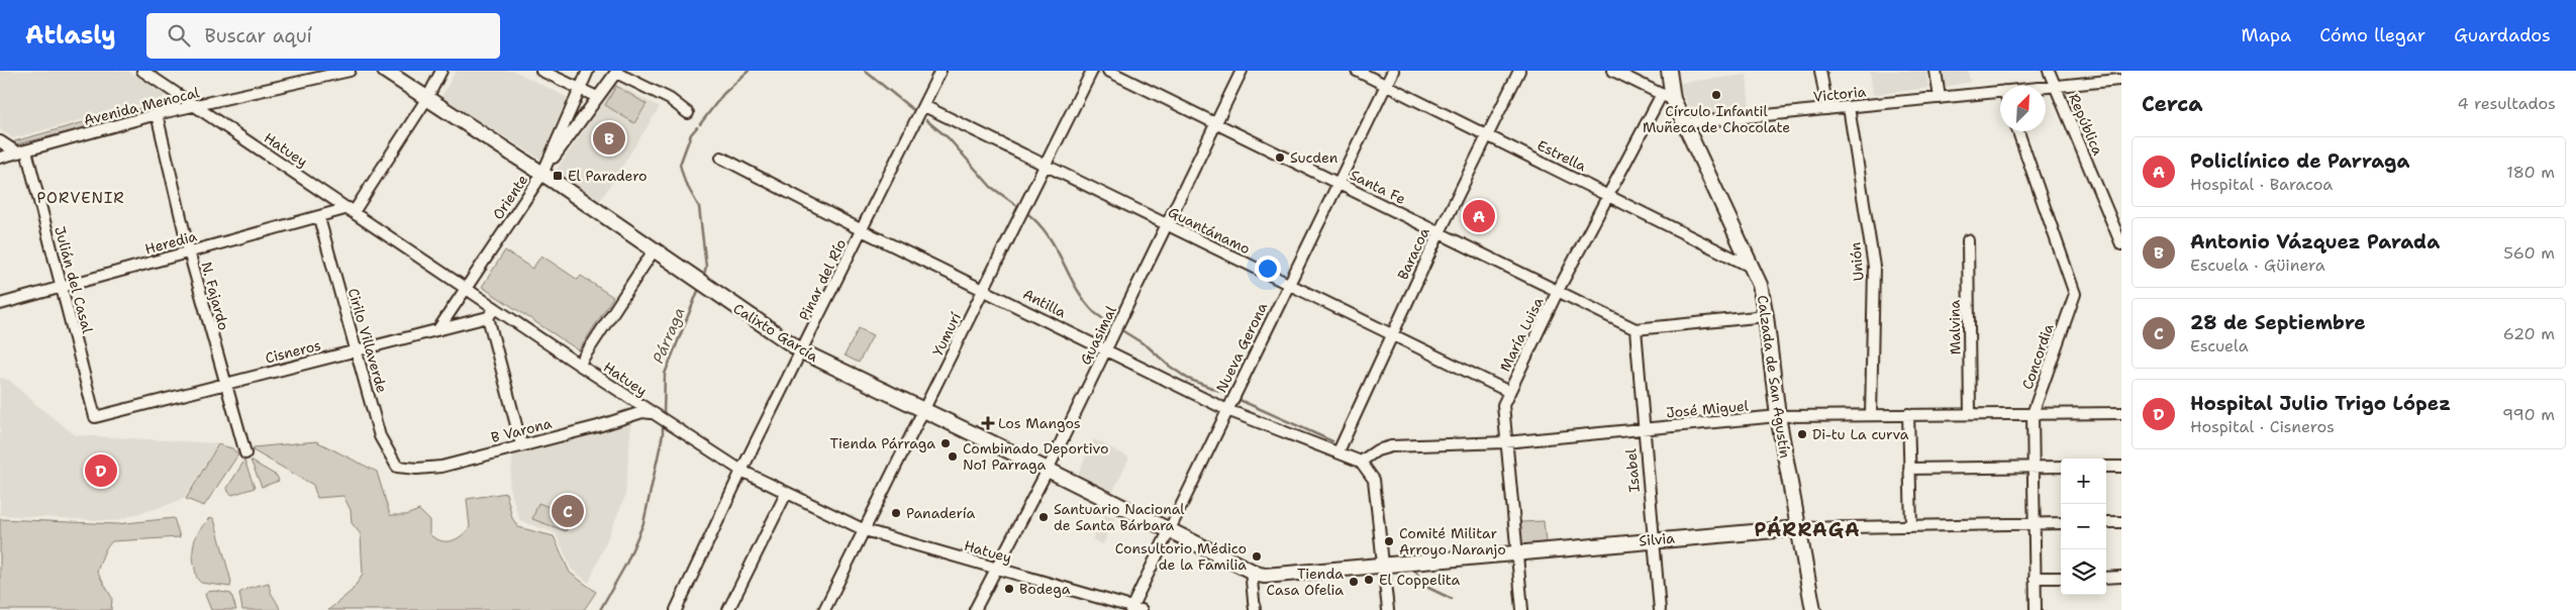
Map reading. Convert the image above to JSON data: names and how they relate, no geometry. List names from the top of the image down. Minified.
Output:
{"streets":{"main road":["Calixto García","Calzada de San Agustín","Silvia"],"street":["Victoria","Avenida Menocal","República","Hatuey","Estrella","Santa Fe","Oriente","Guantánamo","Heredia","Baracoa","Unión","Julián del Casal","Pinar del Río","N. Fajardo","Antilla","Malvina","Yumurí","María Luisa","Guasimal","Cirilo Villaverde","Nueva Gerona","Cisneros","Concordia","José Miguel","B Varona","Isabel"]},"crossings":[["Victoria","República"],["Victoria","Unión"],["Victoria","Calzada de San Agustín"],["Avenida Menocal","Hatuey"],["Avenida Menocal","Julián del Casal"],["Avenida Menocal","N. Fajardo"],["Hatuey","Oriente"],["Hatuey","Heredia"],["Hatuey","Pinar del Río"],["Hatuey","Yumurí"],["Hatuey","Guasimal"],["Hatuey","Nueva Gerona"],["Hatuey","B Varona"],["Estrella","Baracoa"],["Estrella","María Luisa"],["Estrella","Nueva Gerona"],["Estrella","Calzada de San Agustín"],["Santa Fe","Baracoa"],["Santa Fe","María Luisa"],["Santa Fe","Guasimal"],["Santa Fe","Nueva Gerona"],["Santa Fe","Isabel"],["Oriente","Calixto García"],["Oriente","Cisneros"],["Guantánamo","Baracoa"],["Guantánamo","Pinar del Río"],["Guantánamo","Yumurí"],["Guantánamo","María Luisa"],["Guantánamo","Guasimal"],["Guantánamo","Nueva Gerona"],["Heredia","Julián del Casal"],["Heredia","N. Fajardo"],["Heredia","Cirilo Villaverde"],["Baracoa","Antilla"],["Unión","José Miguel"],["Julián del Casal","Cisneros"],["Pinar del Río","Antilla"],["Pinar del Río","Calixto García"],["N. Fajardo","Cisneros"],["Antilla","Yumurí"],["Antilla","Guasimal"],["Antilla","Nueva Gerona"],["Antilla","José Miguel"],["Malvina","José Miguel"],["Calixto García","Yumurí"],["Calixto García","Guasimal"],["Calixto García","Nueva Gerona"],["Calixto García","Silvia"],["María Luisa","Calzada de San Agustín"],["María Luisa","José Miguel"],["María Luisa","Silvia"],["Cirilo Villaverde","Cisneros"],["Cirilo Villaverde","B Varona"],["Concordia","José Miguel"],["Concordia","Silvia"],["Calzada de San Agustín","José Miguel"],["Calzada de San Agustín","Silvia"],["José Miguel","Isabel"],["Isabel","Silvia"]],"districts":["PORVENIR","PÁRRAGA"],"water":["Párraga"],"places":{"other":["Círculo Infantil Muñeca de Chocolate","Sucden","Di-tu La curva","Tienda Párraga","Combinado Deportivo No1 Parraga","Panadería","Santuario Nacional de Santa Bárbara","Comité Militar Arroyo Naranjo","Consultorio Médico de la Familia","El Coppelita","Tienda Casa Ofelia","Bodega"],"transit":["El Paradero"],"health":["Los Mangos"]},"north":"top right","page":{"header":"Atlasly","search":"Buscar aquí","nav":["Mapa","Cómo llegar","Guardados"],"heading":["Cerca","4 resultados"],"pins":["B","A","D","C"],"list":[{"mark":"A","name":"Policlínico de Parraga","note":"Hospital · Baracoa","value":"180 m"},{"mark":"B","name":"Antonio Vázquez Parada","note":"Escuela · Güinera","value":"560 m"},{"mark":"C","name":"28 de Septiembre","note":"Escuela","value":"620 m"},{"mark":"D","name":"Hospital Julio Trigo López","note":"Hospital · Cisneros","value":"990 m"}],"map_buttons":["+","−"]}}
